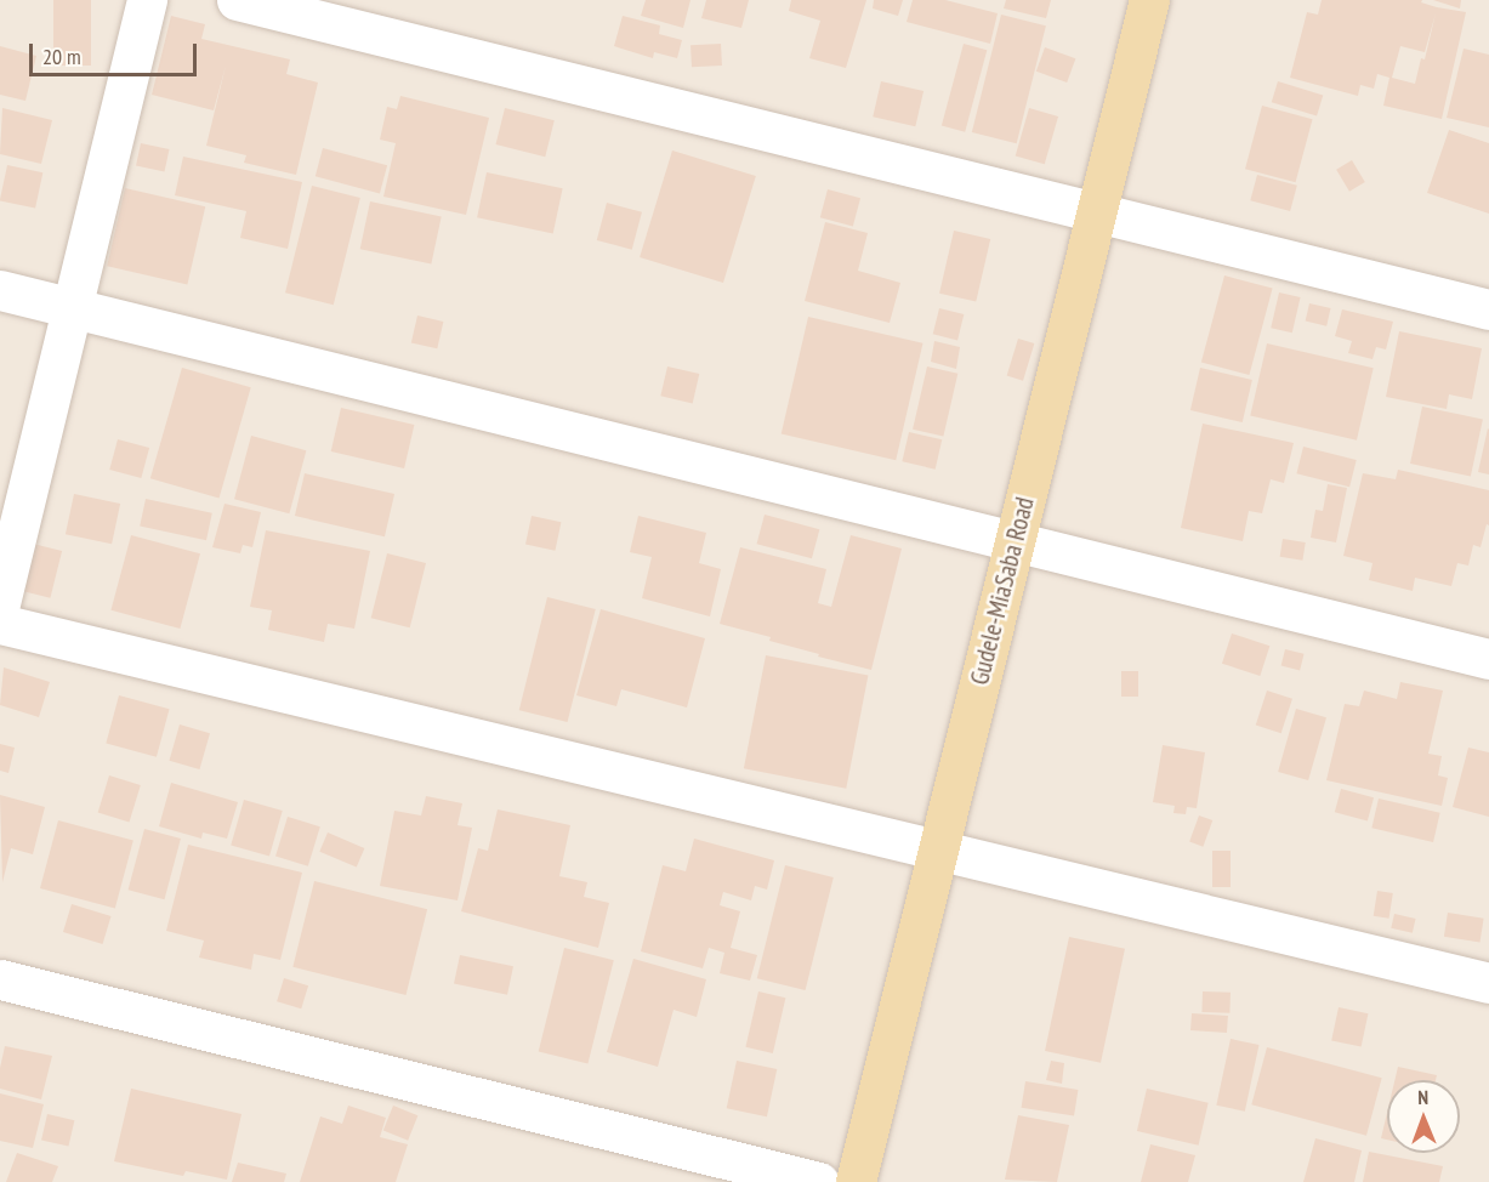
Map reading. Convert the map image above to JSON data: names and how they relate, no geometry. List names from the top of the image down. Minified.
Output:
{"streets":{"main road":["Gudele-MiaSaba Road"]},"scale_bar":"20 m","north":"top"}
